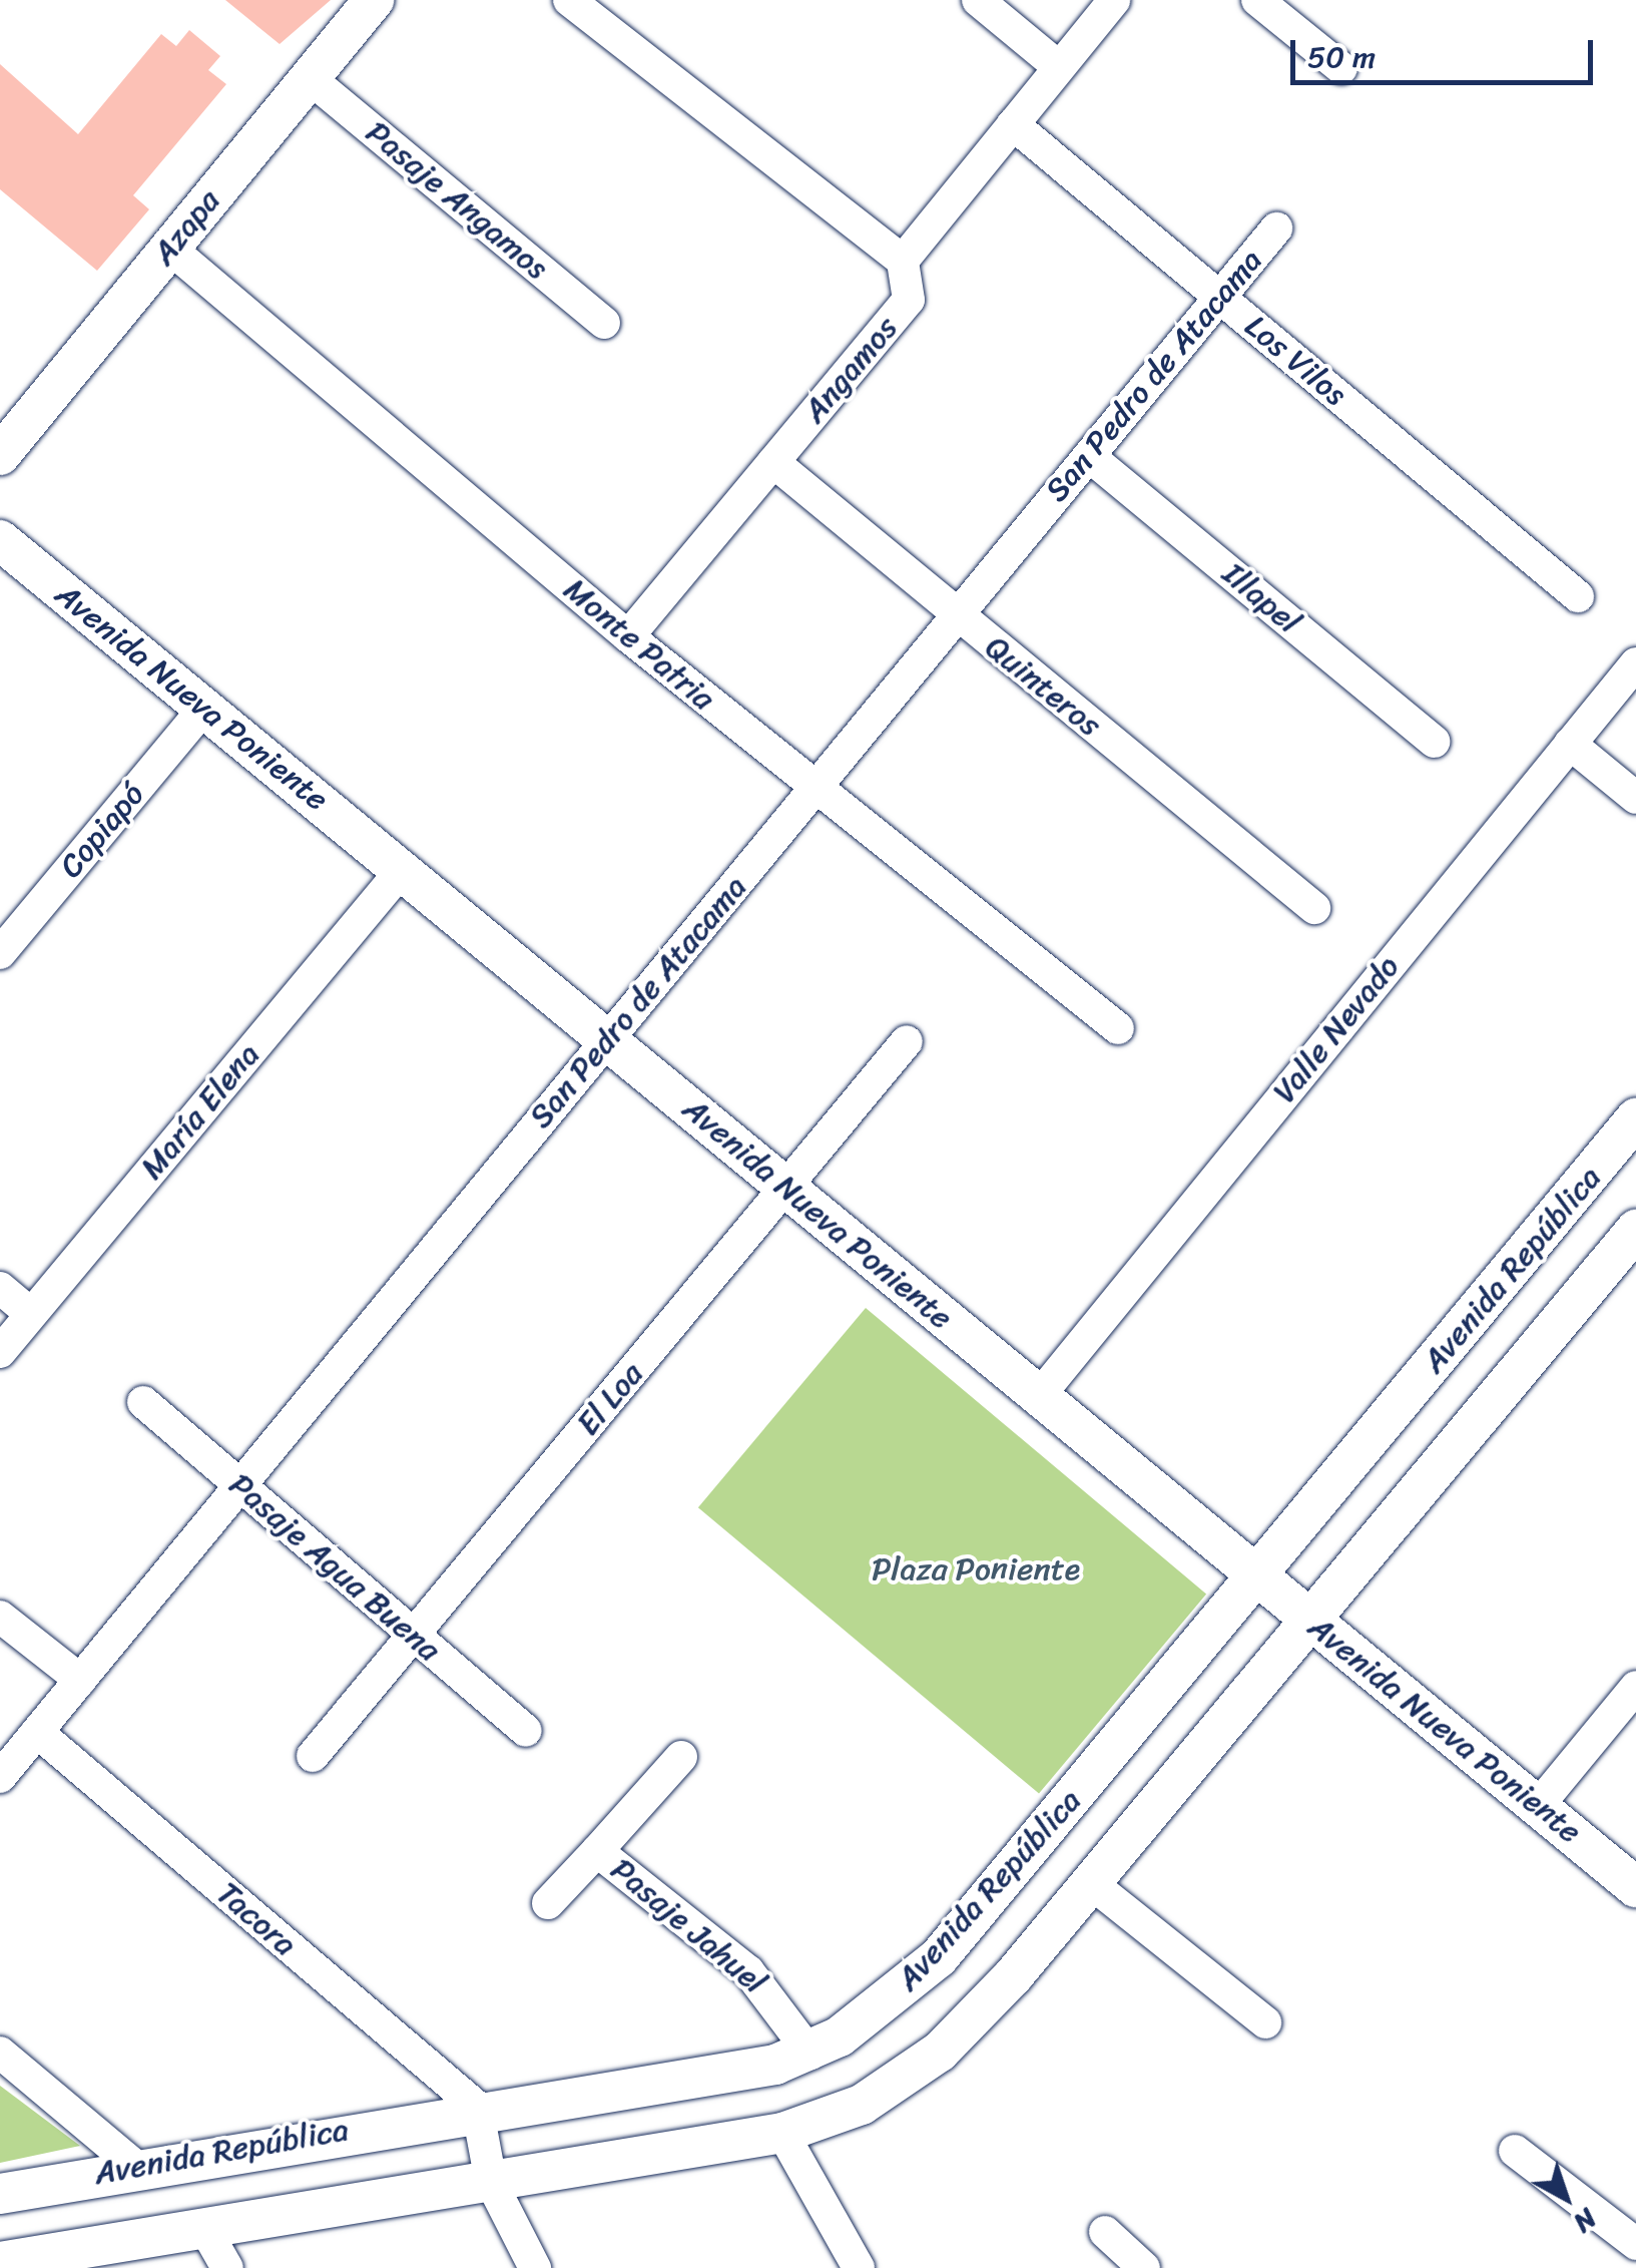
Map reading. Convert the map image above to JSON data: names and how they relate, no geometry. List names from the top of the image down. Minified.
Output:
{"streets":{"street":["Pasaje Angamos","Azapa","Los Vilos","Angamos","San Pedro de Atacama","Illapel","Monte Patria","Quinteros","Avenida Nueva Poniente","Copiapó","Valle Nevado","María Elena","Avenida República","El Loa","Pasaje Agua Buena","Tacora","Pasaje Jahuel"]},"crossings":[["Pasaje Angamos","Azapa"],["Azapa","Monte Patria"],["Los Vilos","San Pedro de Atacama"],["Angamos","Monte Patria"],["Angamos","Quinteros"],["San Pedro de Atacama","Illapel"],["San Pedro de Atacama","Monte Patria"],["San Pedro de Atacama","Quinteros"],["San Pedro de Atacama","Avenida Nueva Poniente"],["San Pedro de Atacama","Pasaje Agua Buena"],["San Pedro de Atacama","Tacora"],["Avenida Nueva Poniente","Copiapó"],["Avenida Nueva Poniente","Valle Nevado"],["Avenida Nueva Poniente","María Elena"],["Avenida Nueva Poniente","Avenida República"],["Avenida Nueva Poniente","El Loa"],["Avenida República","Tacora"],["Avenida República","Pasaje Jahuel"],["El Loa","Pasaje Agua Buena"]],"parks":["Plaza Poniente"],"scale_bar":"50 m","north":"bottom right"}
